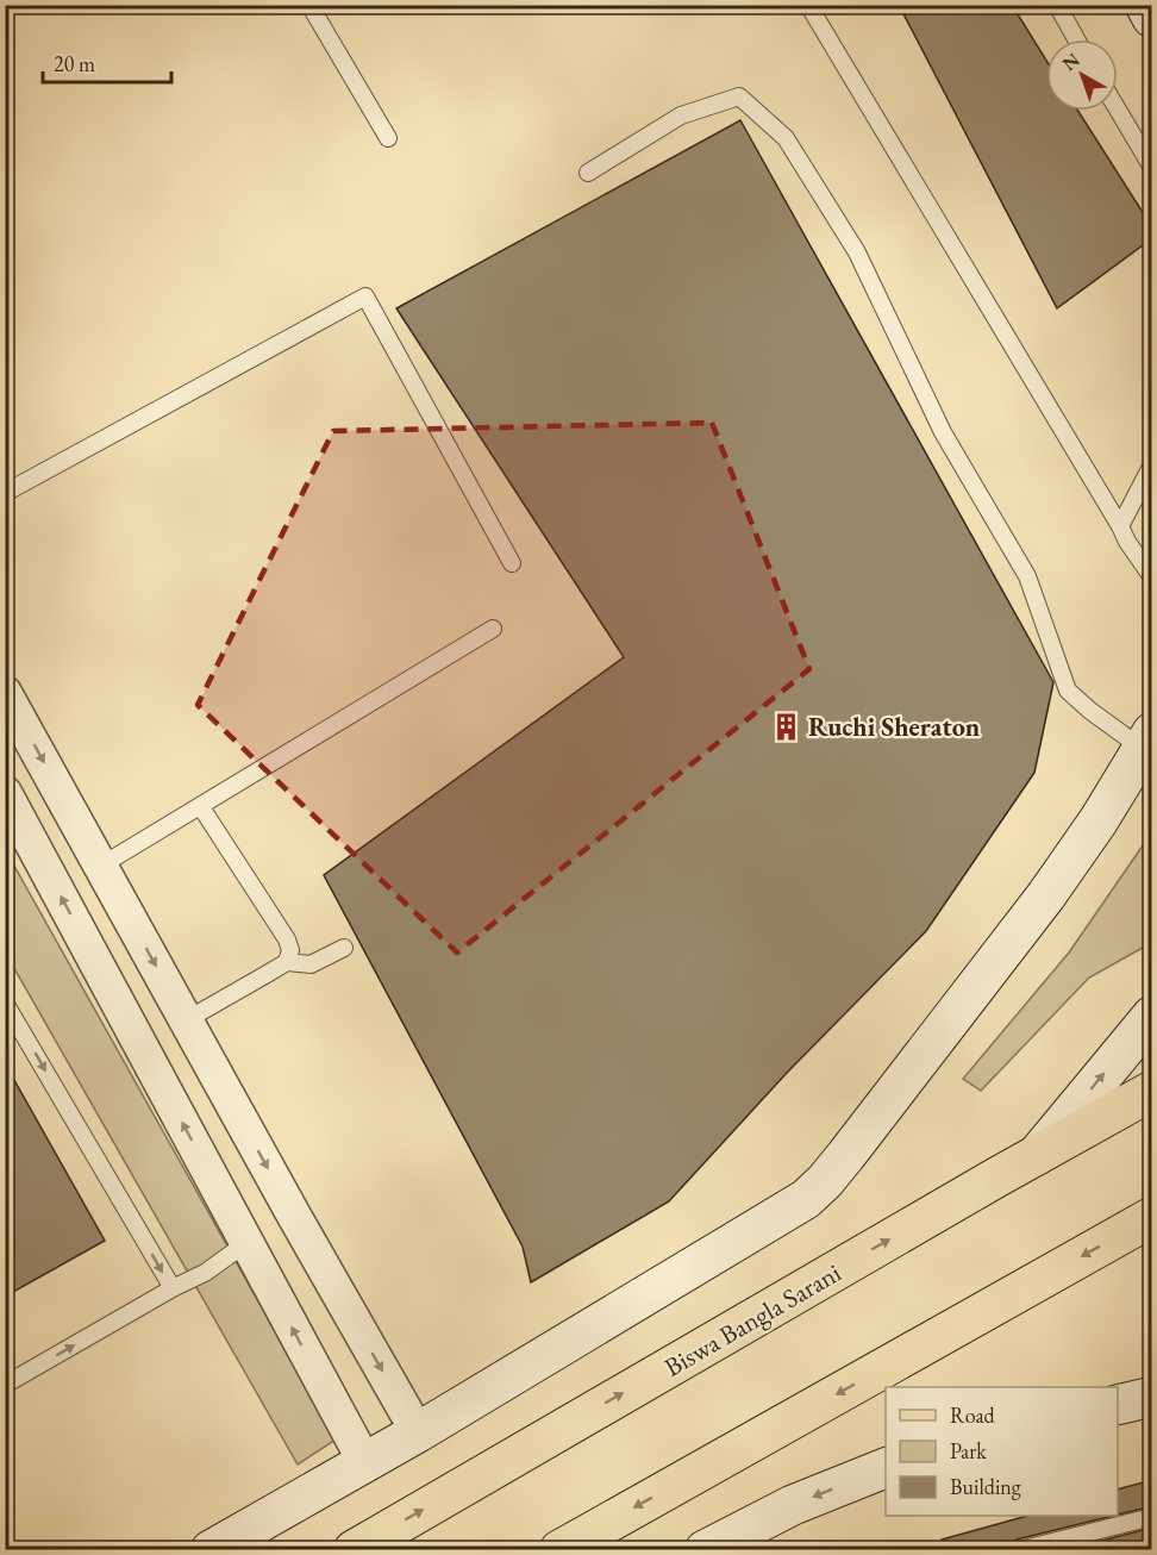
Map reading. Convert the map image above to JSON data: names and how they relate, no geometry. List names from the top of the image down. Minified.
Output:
{"streets":{"main road":["Biswa Bangla Sarani"]},"places":{"building":["Ruchi Sheraton"]},"legend":["Road","Park","Building"],"scale_bar":"20 m","north":"top left"}
